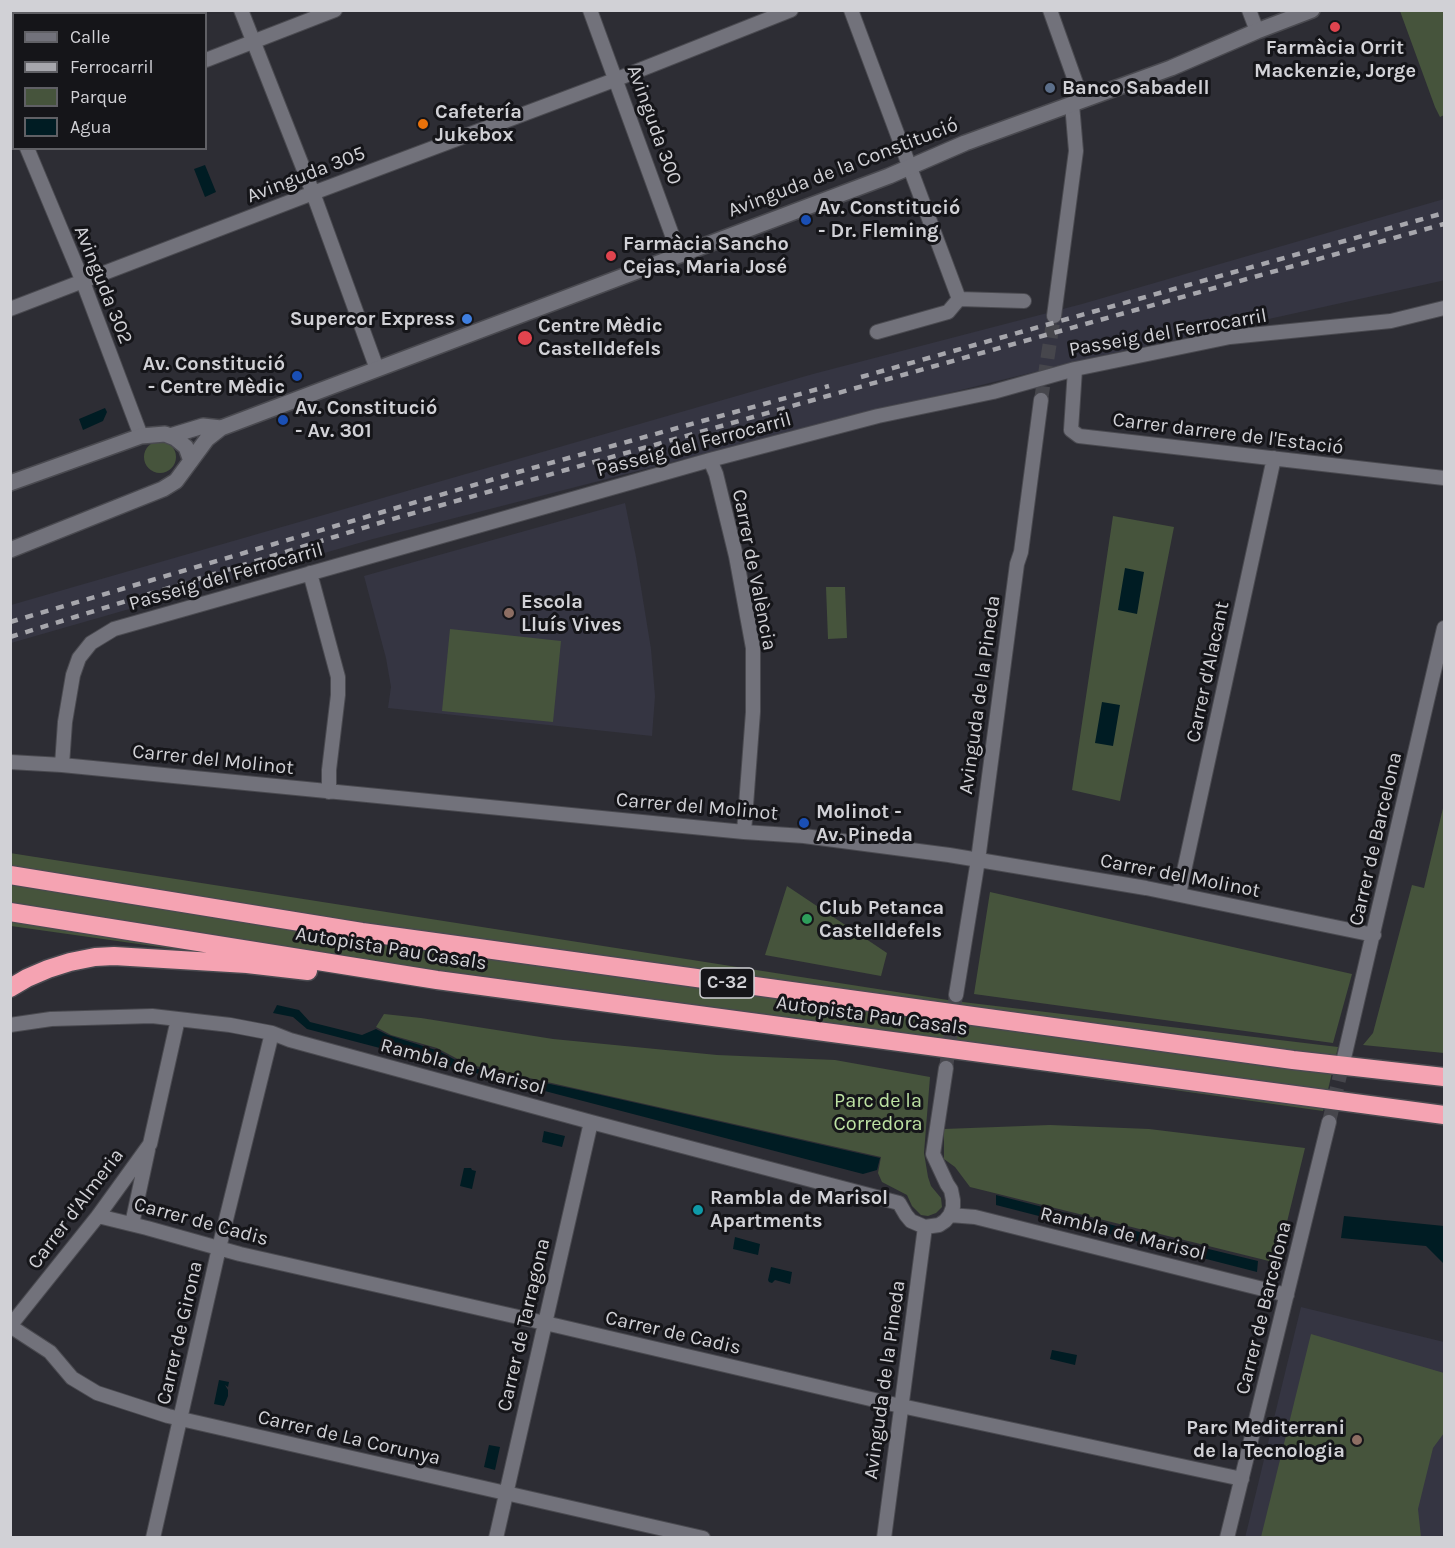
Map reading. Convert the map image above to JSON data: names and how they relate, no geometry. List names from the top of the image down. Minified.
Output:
{"streets":{"highway":["Autopista Pau Casals","C-32"],"street":["Avinguda 300","Avinguda de la Constitució","Avinguda 305","Avinguda 302","Passeig del Ferrocarril","Carrer darrere de l'Estació","Carrer de València","Carrer d'Alacant","Avinguda de la Pineda","Carrer del Molinot","Carrer de Barcelona","Rambla de Marisol","Carrer d'Almeria","Carrer de Cadis","Carrer de Tarragona","Carrer de Girona","Carrer de La Corunya"]},"crossings":[["Avinguda 300","Avinguda de la Constitució"],["Avinguda 300","Avinguda 305"],["Avinguda de la Constitució","Avinguda 302"],["Avinguda 305","Avinguda 302"],["Passeig del Ferrocarril","Carrer darrere de l'Estació"],["Passeig del Ferrocarril","Carrer de València"],["Passeig del Ferrocarril","Carrer del Molinot"],["Carrer darrere de l'Estació","Carrer d'Alacant"],["Carrer de València","Carrer del Molinot"],["Carrer d'Alacant","Carrer del Molinot"],["Avinguda de la Pineda","Carrer del Molinot"],["Avinguda de la Pineda","Rambla de Marisol"],["Avinguda de la Pineda","Carrer de Cadis"],["Carrer del Molinot","Carrer de Barcelona"],["Carrer de Barcelona","Rambla de Marisol"],["Carrer de Barcelona","Carrer de Cadis"],["Rambla de Marisol","Carrer d'Almeria"],["Rambla de Marisol","Carrer de Tarragona"],["Rambla de Marisol","Carrer de Girona"],["Carrer d'Almeria","Carrer de Cadis"],["Carrer d'Almeria","Carrer de La Corunya"],["Carrer de Cadis","Carrer de Tarragona"],["Carrer de Cadis","Carrer de Girona"],["Carrer de Tarragona","Carrer de La Corunya"],["Carrer de Girona","Carrer de La Corunya"]],"parks":["Parc de la Corredora"],"places":["Farmàcia Orrit Mackenzie, Jorge","Banco Sabadell","Cafetería Jukebox","Av. Constitució - Dr. Fleming","Farmàcia Sancho Cejas, Maria José","Supercor Express","Centre Mèdic Castelldefels","Av. Constitució - Centre Mèdic","Av. Constitució - Av. 301","Escola Lluís Vives","Molinot - Av. Pineda","Club Petanca Castelldefels","Rambla de Marisol Apartments","Parc Mediterrani de la Tecnologia"],"legend":["Calle","Ferrocarril","Parque","Agua"]}
